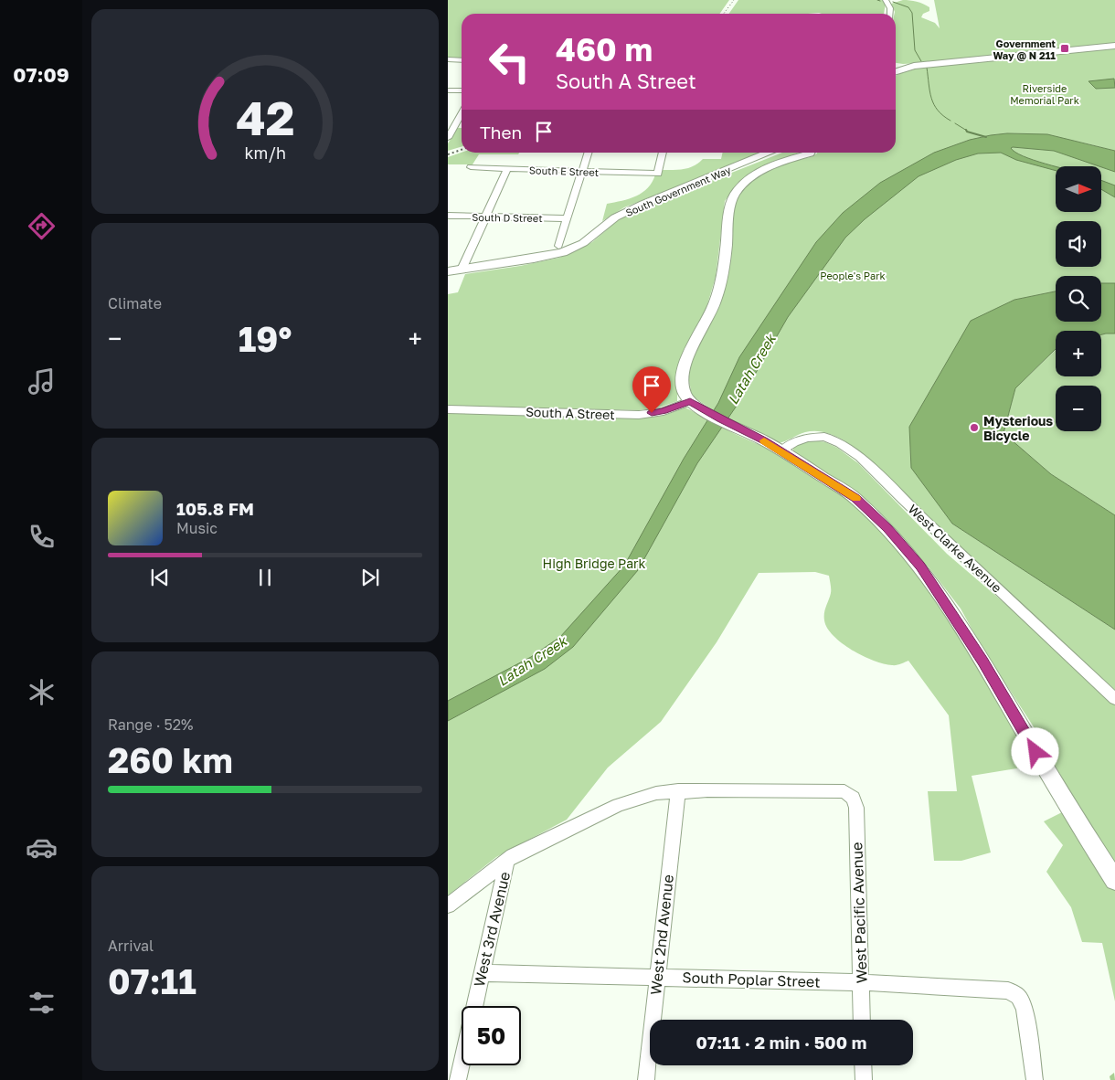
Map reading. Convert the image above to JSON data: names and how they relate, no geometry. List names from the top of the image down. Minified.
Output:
{"streets":{"main road":["South Government Way"],"street":["South E Street","South D Street","South A Street","West Clarke Avenue","West Pacific Avenue","West 3rd Avenue","West 2nd Avenue","South Poplar Street"]},"crossings":[["West Pacific Avenue","West 2nd Avenue"],["West Pacific Avenue","South Poplar Street"],["West 3rd Avenue","South Poplar Street"],["West 2nd Avenue","South Poplar Street"]],"water":["Latah Creek"],"parks":["Riverside Memorial Park","People's Park","High Bridge Park"],"places":{"transit":["Government Way @ N 211"],"other":["Mysterious Bicycle"]},"north":"right","page":{"tabs":"07:09","turn":["460 m","South A Street"],"then":"Then","map_buttons":["+","−"],"tile":["Climate",["Range · 52%","260 km"],["Arrival","07:11"]],"heat":["−","19°","+"],"song":["105.8 FM","Music"],"limit":"50","trip":"07:11 · 2 min · 500 m","gauge":["42","km/h"]}}
